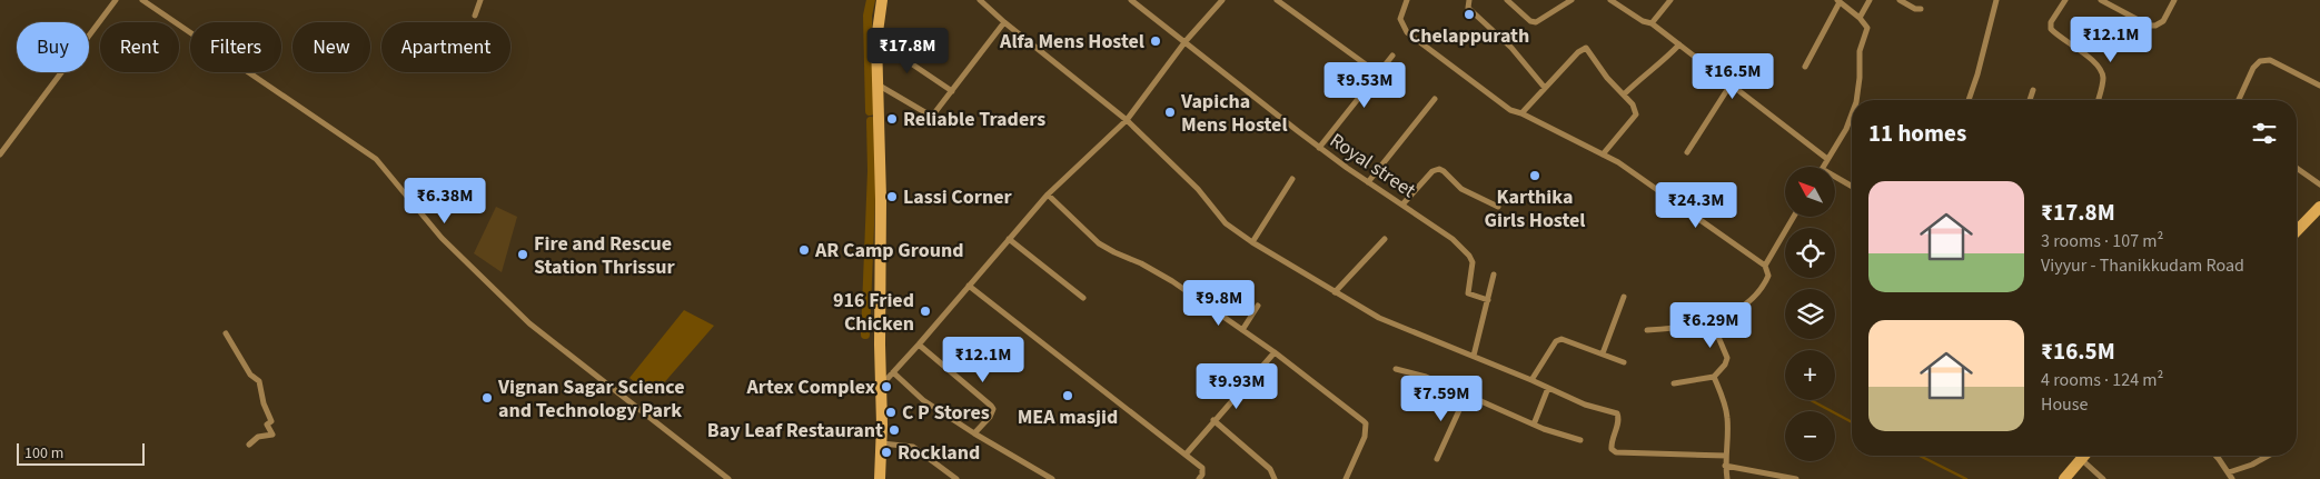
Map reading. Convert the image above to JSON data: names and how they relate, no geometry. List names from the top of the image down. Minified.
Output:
{"streets":{"street":["Royal street"]},"places":["Chelappurath","Alfa Mens Hostel","Vapicha Mens Hostel","Reliable Traders","Karthika Girls Hostel","Lassi Corner","AR Camp Ground","Fire and Rescue Station Thrissur","916 Fried Chicken","Artex Complex","MEA masjid","Vignan Sagar Science and Technology Park","C P Stores","Bay Leaf Restaurant","Rockland"],"scale_bar":"100 m","north":"top left","page":{"price":["₹12.1M","₹17.8M","₹16.5M","₹9.53M","₹6.38M","₹24.3M","₹9.8M","₹6.29M","₹12.1M","₹9.93M","₹7.59M"],"chip":["Buy","Rent","Filters","New","Apartment"],"heading":"11 homes","map_buttons":["+","−"],"list":[{"name":"₹17.8M","note":"3 rooms · 107 m² · Viyyur - Thanikkudam Road"},{"name":"₹16.5M","note":"4 rooms · 124 m² · House"}],"scale":"100 m"}}
